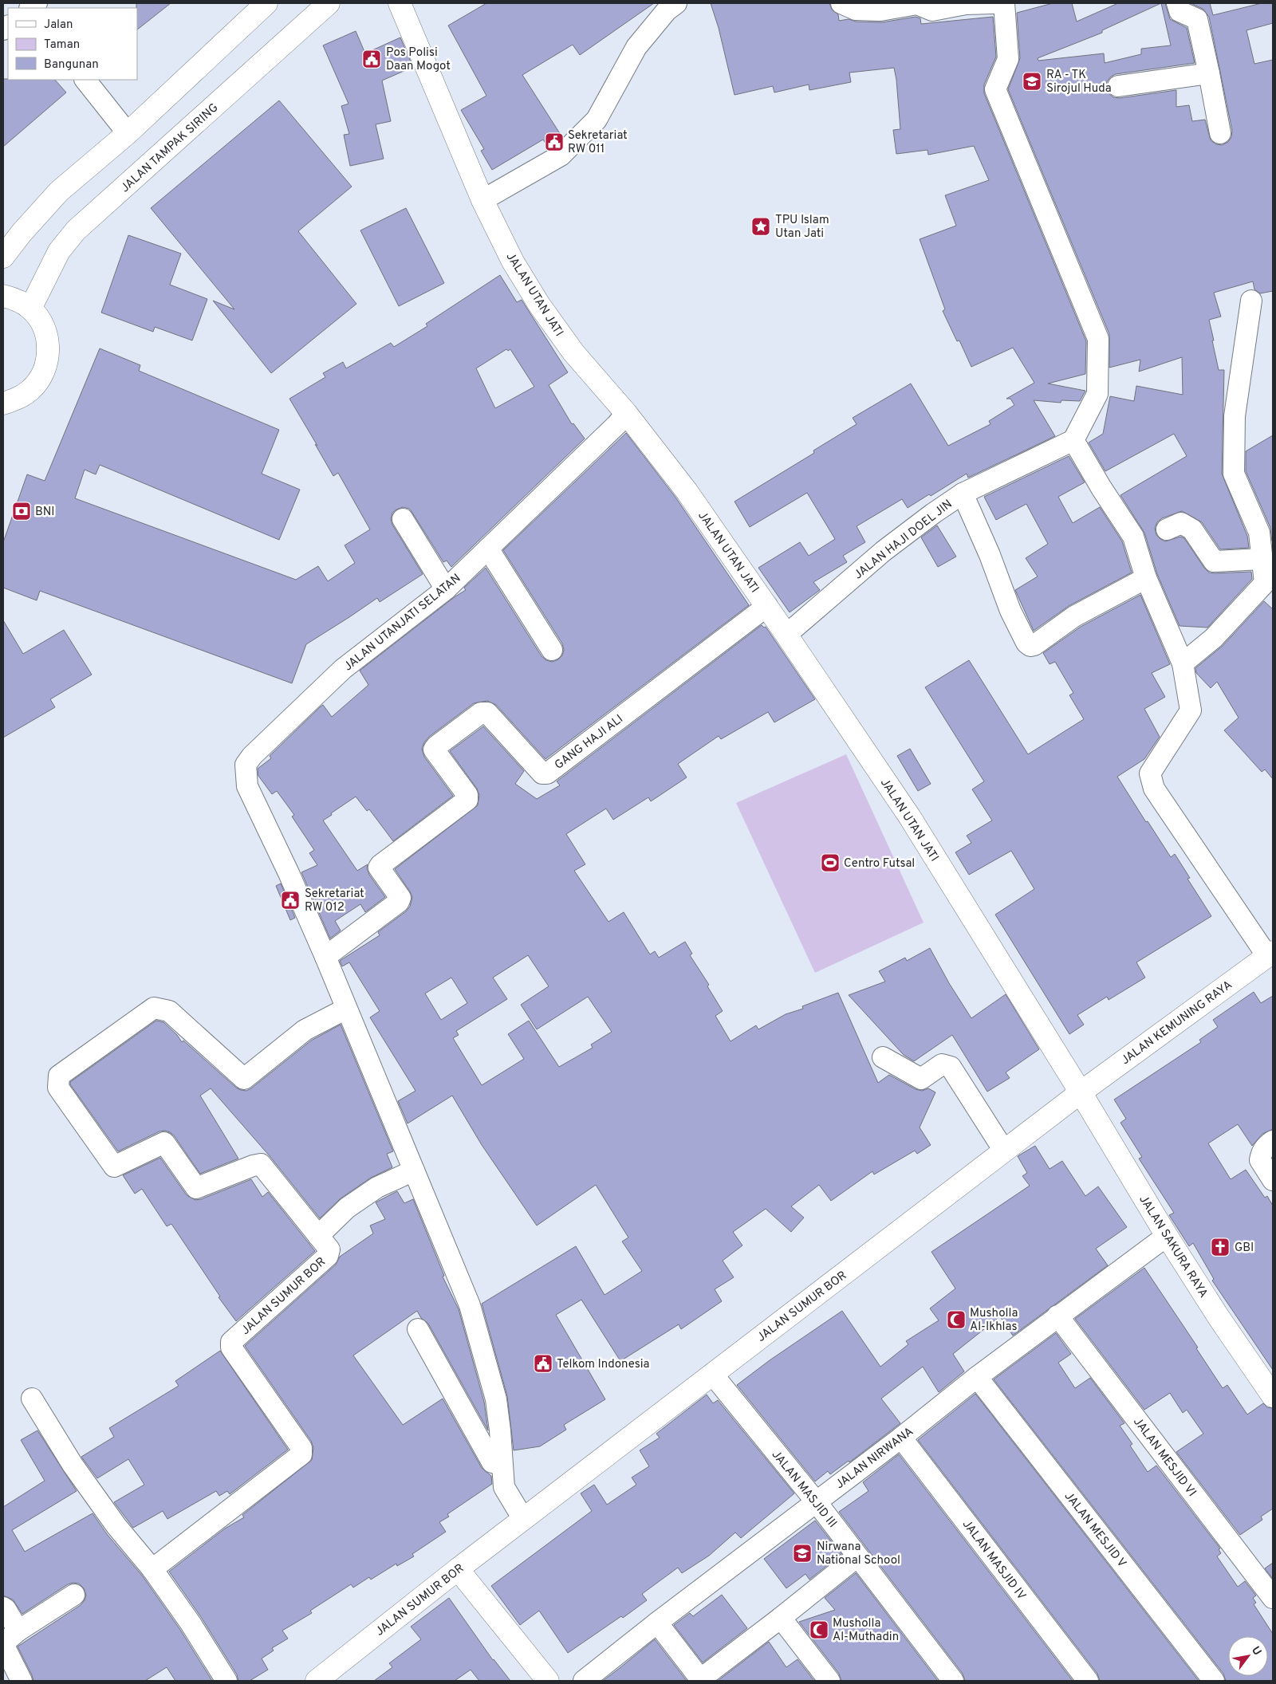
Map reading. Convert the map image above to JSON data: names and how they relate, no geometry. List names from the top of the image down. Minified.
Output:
{"streets":{"main road":["JALAN TAMPAK SIRING","JALAN UTAN JATI","JALAN KEMUNING RAYA","JALAN SAKURA RAYA","JALAN SUMUR BOR"],"street":["JALAN HAJI DOEL JIN","JALAN UTANJATI SELATAN","GANG HAJI ALI","JALAN MESJID VI","JALAN NIRWANA","JALAN MASJID III","JALAN MESJID V","JALAN MASJID IV"]},"crossings":[["JALAN UTAN JATI","JALAN HAJI DOEL JIN"],["JALAN UTAN JATI","JALAN UTANJATI SELATAN"],["JALAN UTAN JATI","GANG HAJI ALI"],["JALAN UTAN JATI","JALAN KEMUNING RAYA"],["JALAN UTAN JATI","JALAN SAKURA RAYA"],["JALAN UTAN JATI","JALAN SUMUR BOR"],["JALAN UTANJATI SELATAN","GANG HAJI ALI"],["JALAN KEMUNING RAYA","JALAN SAKURA RAYA"],["JALAN KEMUNING RAYA","JALAN SUMUR BOR"],["JALAN SAKURA RAYA","JALAN SUMUR BOR"],["JALAN SAKURA RAYA","JALAN NIRWANA"],["JALAN SUMUR BOR","JALAN MASJID III"],["JALAN MESJID VI","JALAN NIRWANA"],["JALAN NIRWANA","JALAN MASJID III"],["JALAN NIRWANA","JALAN MESJID V"],["JALAN NIRWANA","JALAN MASJID IV"]],"places":{"public building":["Pos Polisi Daan Mogot","Sekretariat RW 011","Sekretariat RW 012","Telkom Indonesia"],"school or university":["RA - TK Sirojul Huda","Nirwana National School"],"place":["TPU Islam Utan Jati"],"bank":["BNI"],"sports":["Centro Futsal"],"church":["GBI"],"mosque":["Musholla Al-Ikhlas","Musholla Al-Muthadin"]},"legend":["Jalan","Taman","Bangunan"],"north":"top right"}
